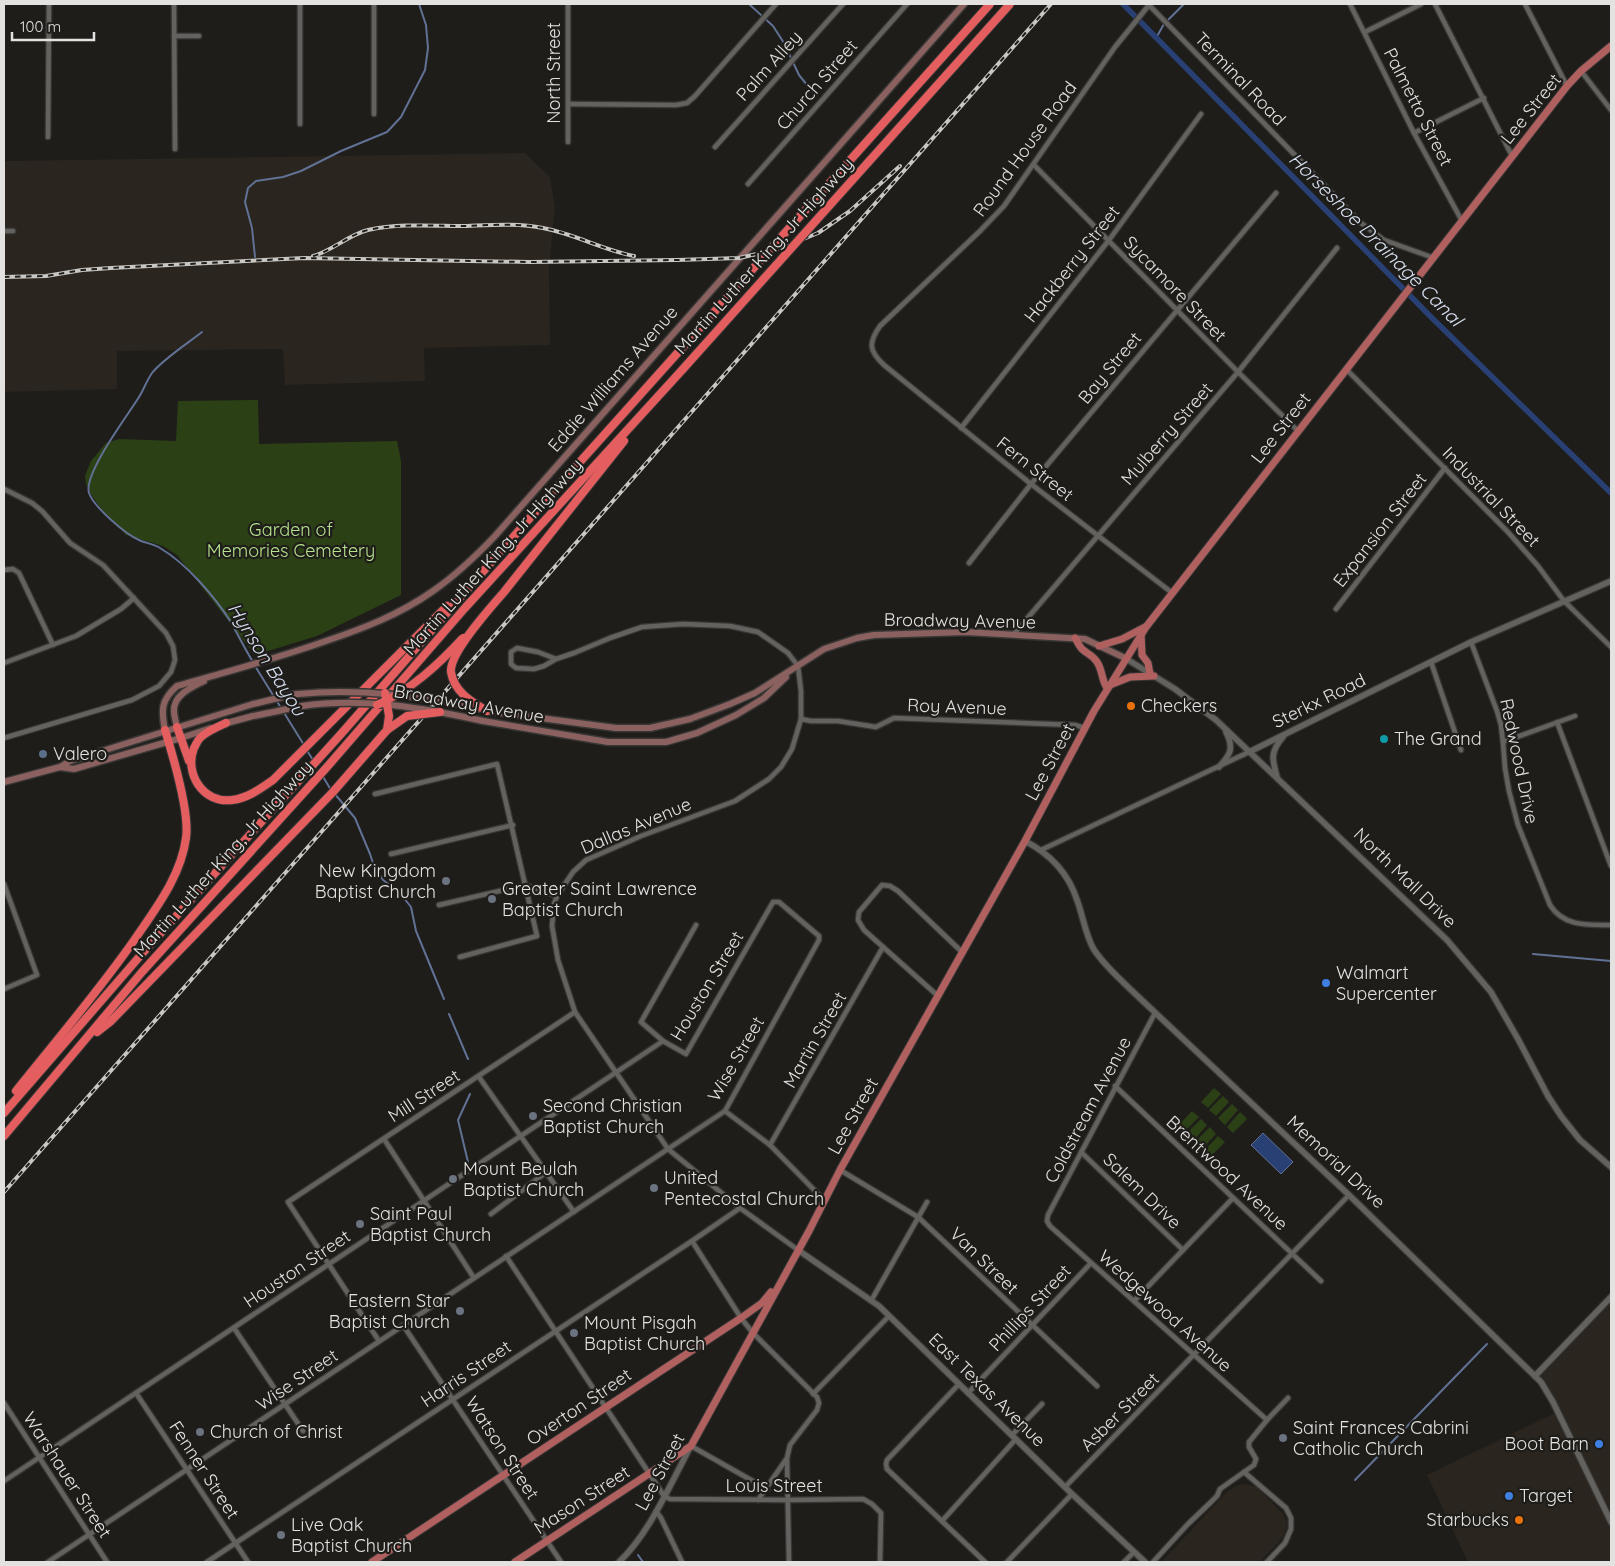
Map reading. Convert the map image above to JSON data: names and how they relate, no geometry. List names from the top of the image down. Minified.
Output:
{"streets":{"highway":["Martin Luther King, Jr Highway"],"main road":["Lee Street","Eddie Williams Avenue","Broadway Avenue","Overton Street","Mason Street"],"street":["Palm Alley","North Street","Terminal Road","Church Street","Palmetto Street","Round House Road","Hackberry Street","Sycamore Street","Bay Street","Mulberry Street","Fern Street","Industrial Street","Expansion Street","Sterkx Road","Roy Avenue","Redwood Drive","Dallas Avenue","North Mall Drive","Houston Street","Martin Street","Wise Street","Mill Street","Coldstream Avenue","Memorial Drive","Brentwood Avenue","Salem Drive","Van Street","Phillips Street","Wedgewood Avenue","Harris Street","East Texas Avenue","Asber Street","Watson Street","Fenner Street","Warshauer Street","Louis Street"]},"crossings":[["Terminal Road","Lee Street"],["Terminal Road","Round House Road"],["Palmetto Street","Lee Street"],["Lee Street","Sycamore Street"],["Lee Street","Fern Street"],["Lee Street","Industrial Street"],["Lee Street","Broadway Avenue"],["Lee Street","Roy Avenue"],["Lee Street","Dallas Avenue"],["Lee Street","North Mall Drive"],["Lee Street","Memorial Drive"],["Lee Street","Van Street"],["Lee Street","East Texas Avenue"],["Lee Street","Overton Street"],["Lee Street","Louis Street"],["Lee Street","Mason Street"],["Round House Road","Sycamore Street"],["Round House Road","Fern Street"],["Hackberry Street","Sycamore Street"],["Hackberry Street","Fern Street"],["Sycamore Street","Bay Street"],["Sycamore Street","Mulberry Street"],["Bay Street","Fern Street"],["Eddie Williams Avenue","Broadway Avenue"],["Mulberry Street","Fern Street"],["Mulberry Street","Broadway Avenue"],["Industrial Street","Expansion Street"],["Industrial Street","Sterkx Road"],["Broadway Avenue","Dallas Avenue"],["Broadway Avenue","North Mall Drive"],["Sterkx Road","Redwood Drive"],["Sterkx Road","North Mall Drive"],["Sterkx Road","Memorial Drive"],["Roy Avenue","Dallas Avenue"],["Dallas Avenue","Houston Street"],["Dallas Avenue","Wise Street"],["Dallas Avenue","Mill Street"],["Dallas Avenue","Harris Street"],["Dallas Avenue","East Texas Avenue"],["Houston Street","Wise Street"],["Houston Street","Mill Street"],["Houston Street","Fenner Street"],["Houston Street","Warshauer Street"],["Wise Street","Watson Street"],["Wise Street","Fenner Street"],["Wise Street","Warshauer Street"],["Coldstream Avenue","Memorial Drive"],["Coldstream Avenue","Brentwood Avenue"],["Coldstream Avenue","Salem Drive"],["Coldstream Avenue","Wedgewood Avenue"],["Memorial Drive","Asber Street"],["Brentwood Avenue","Asber Street"],["Van Street","Phillips Street"],["Phillips Street","Wedgewood Avenue"],["Phillips Street","East Texas Avenue"],["Wedgewood Avenue","Asber Street"],["Harris Street","Watson Street"],["Harris Street","Fenner Street"],["East Texas Avenue","Asber Street"],["Overton Street","Watson Street"],["Watson Street","Mason Street"]],"water":["Horseshoe Drainage Canal","Hynson Bayou"],"parks":["Garden of Memories Cemetery"],"places":["Checkers","The Grand","Valero","New Kingdom Baptist Church","Greater Saint Lawrence Baptist Church","Walmart Supercenter","Second Christian Baptist Church","Mount Beulah Baptist Church","United Pentecostal Church","Saint Paul Baptist Church","Eastern Star Baptist Church","Mount Pisgah Baptist Church","Church of Christ","Saint Frances Cabrini Catholic Church","Boot Barn","Target","Starbucks","Live Oak Baptist Church"],"scale_bar":"100 m"}
